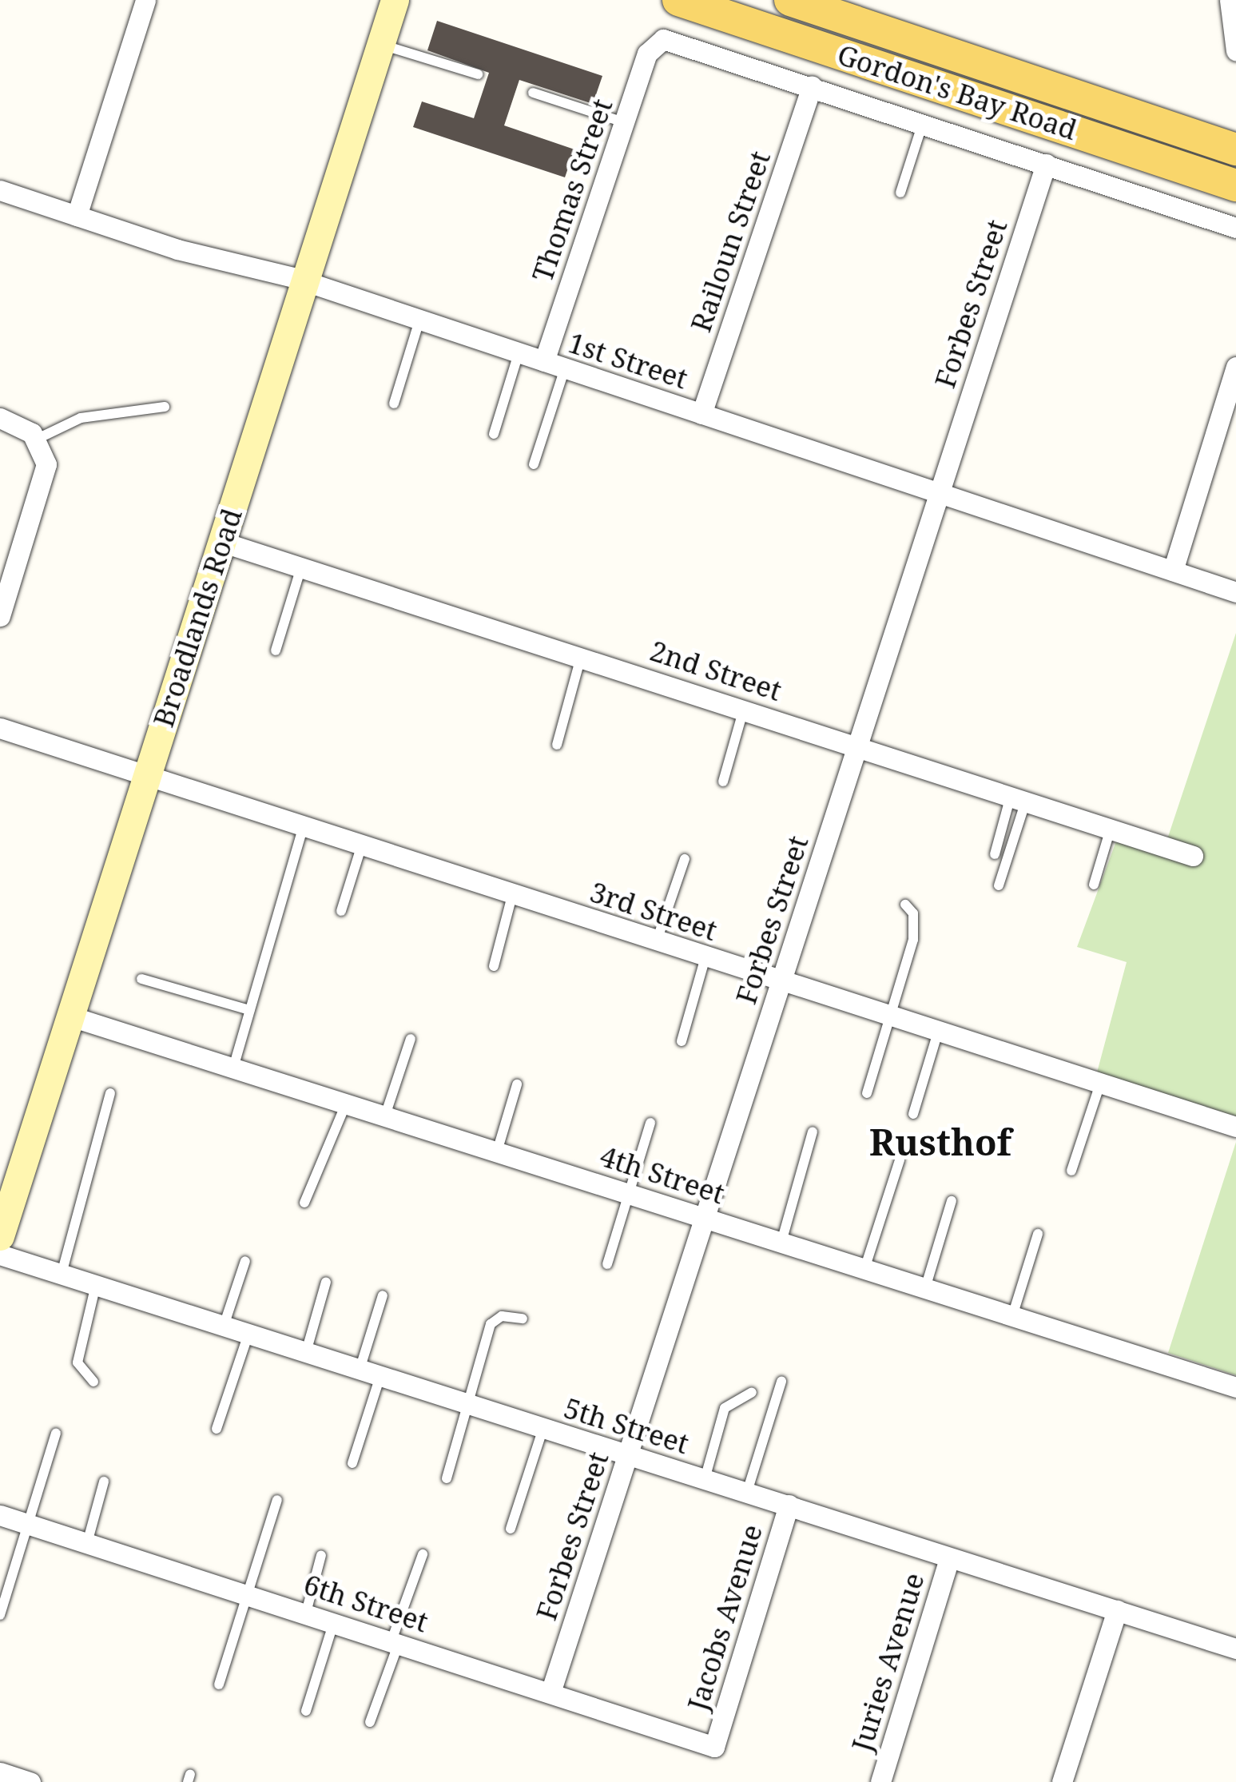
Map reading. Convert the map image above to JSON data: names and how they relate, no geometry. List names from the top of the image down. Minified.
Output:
{"streets":{"main road":["Gordon's Bay Road","Broadlands Road"],"street":["Thomas Street","Railoun Street","Forbes Street","1st Street","2nd Street","3rd Street","4th Street","5th Street","6th Street","Jacobs Avenue","Juries Avenue"]},"crossings":[["Thomas Street","Railoun Street"],["Thomas Street","1st Street"],["Railoun Street","1st Street"],["Forbes Street","1st Street"],["Forbes Street","2nd Street"],["Forbes Street","3rd Street"],["Forbes Street","4th Street"],["Forbes Street","5th Street"],["Forbes Street","6th Street"],["1st Street","Broadlands Road"],["Broadlands Road","2nd Street"],["Broadlands Road","3rd Street"],["Broadlands Road","4th Street"],["5th Street","Jacobs Avenue"],["5th Street","Juries Avenue"],["6th Street","Jacobs Avenue"]],"districts":["Rusthof"]}
